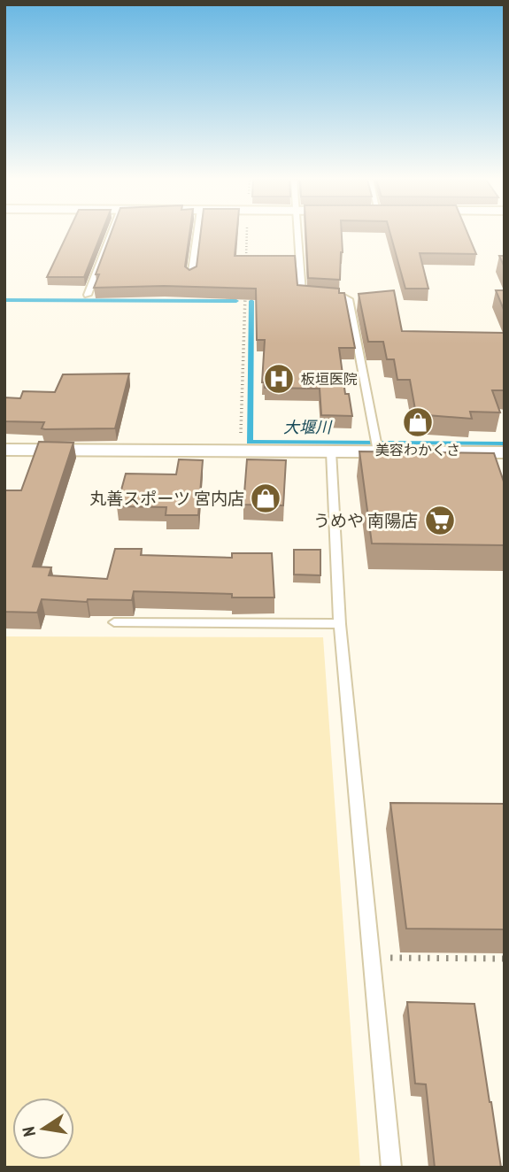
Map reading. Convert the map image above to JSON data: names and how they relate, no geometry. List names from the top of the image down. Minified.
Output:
{"water":["大堰川"],"places":{"hospital":["板垣医院"],"shop":["美容わかくさ","丸善スポーツ 宮内店"],"supermarket":["うめや 南陽店"]},"north":"left"}
